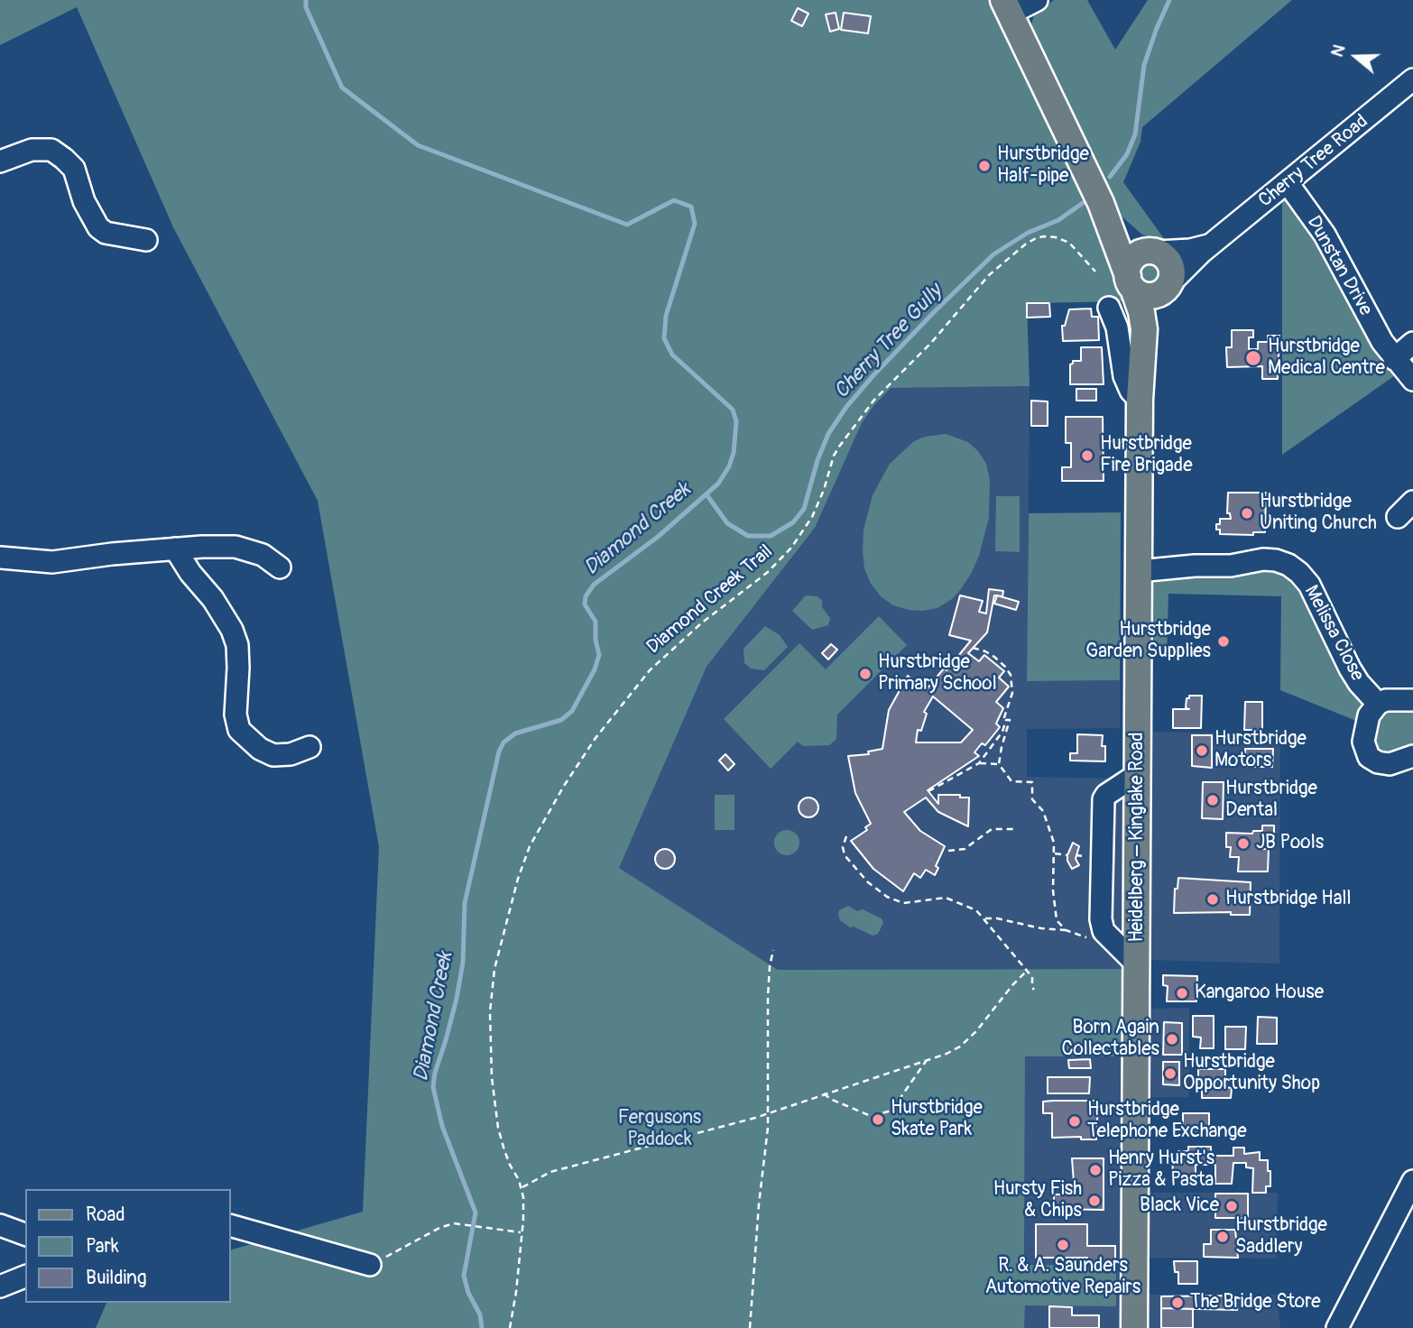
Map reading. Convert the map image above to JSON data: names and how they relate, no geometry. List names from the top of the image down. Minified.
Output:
{"streets":{"main road":["Heidelberg – Kinglake Road"],"street":["Cherry Tree Road","Dunstan Drive","Melissa Close"],"path":["Diamond Creek Trail"]},"crossings":[["Cherry Tree Road","Dunstan Drive"],["Cherry Tree Road","Heidelberg – Kinglake Road"],["Melissa Close","Heidelberg – Kinglake Road"]],"water":["Cherry Tree Gully","Diamond Creek"],"parks":["Fergusons Paddock"],"places":["Hurstbridge Half-pipe","Hurstbridge Medical Centre","Hurstbridge Fire Brigade","Hurstbridge Uniting Church","Hurstbridge Garden Supplies","Hurstbridge Primary School","Hurstbridge Motors","Hurstbridge Dental","JB Pools","Hurstbridge Hall","Kangaroo House","Born Again Collectables","Hurstbridge Opportunity Shop","Hurstbridge Skate Park","Hurstbridge Telephone Exchange","Henry Hurst's Pizza & Pasta","Hursty Fish & Chips","Black Vice","Hurstbridge Saddlery","R. & A. Saunders Automotive Repairs","The Bridge Store"],"legend":["Road","Park","Building"],"north":"left"}
